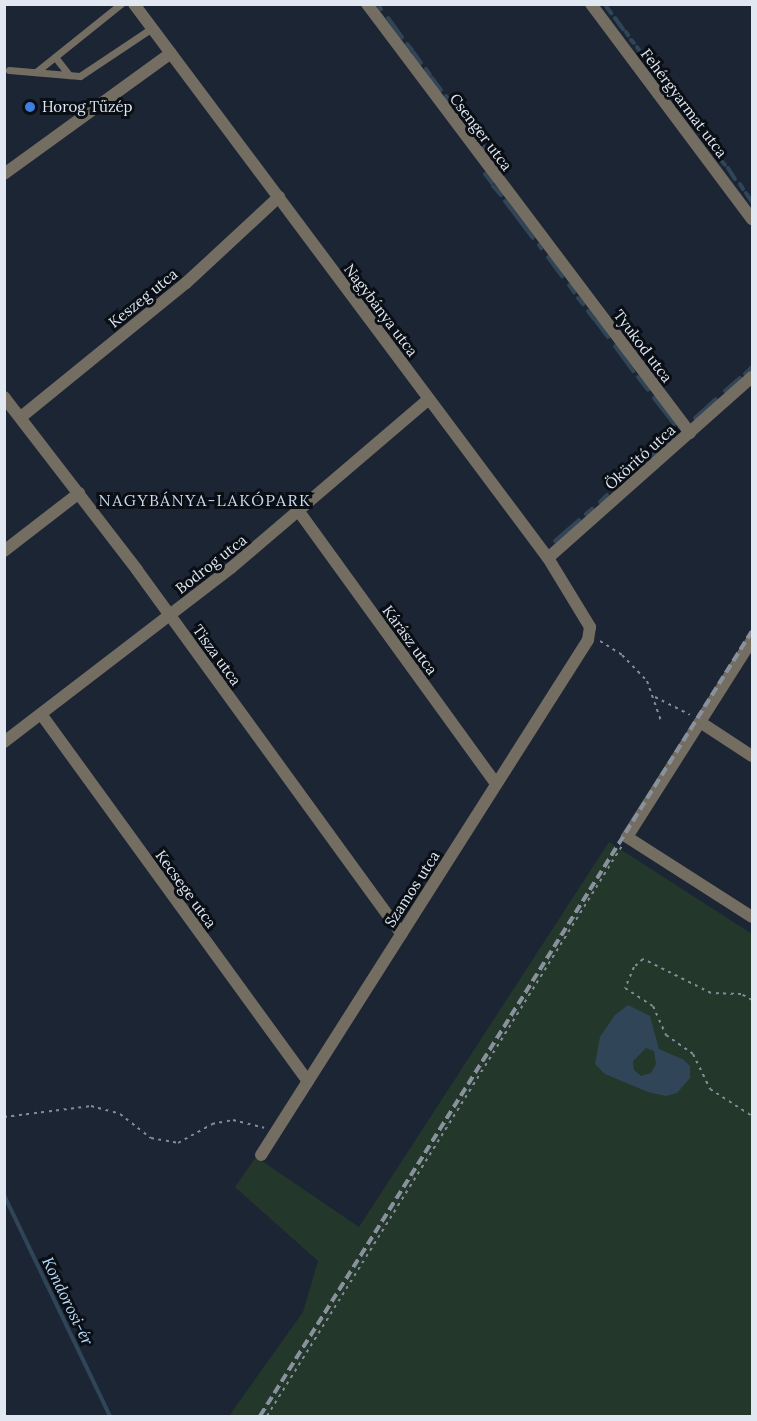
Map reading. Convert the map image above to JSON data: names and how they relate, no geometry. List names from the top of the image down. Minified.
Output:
{"streets":{"street":["Fehérgyarmat utca","Csenger utca","Keszeg utca","Nagybánya utca","Tyukod utca","Ököritó utca","Bodrog utca","Kárász utca","Tisza utca","Kecsege utca","Szamos utca"]},"crossings":[["Csenger utca","Tyukod utca"],["Keszeg utca","Nagybánya utca"],["Keszeg utca","Tisza utca"],["Nagybánya utca","Ököritó utca"],["Nagybánya utca","Bodrog utca"],["Nagybánya utca","Szamos utca"],["Tyukod utca","Ököritó utca"],["Bodrog utca","Kárász utca"],["Bodrog utca","Tisza utca"],["Bodrog utca","Kecsege utca"],["Kárász utca","Szamos utca"],["Tisza utca","Szamos utca"],["Kecsege utca","Szamos utca"]],"districts":["NAGYBÁNYA-LAKÓPARK"],"water":["Kondorosi-ér"],"places":["Horog Tüzép"]}
